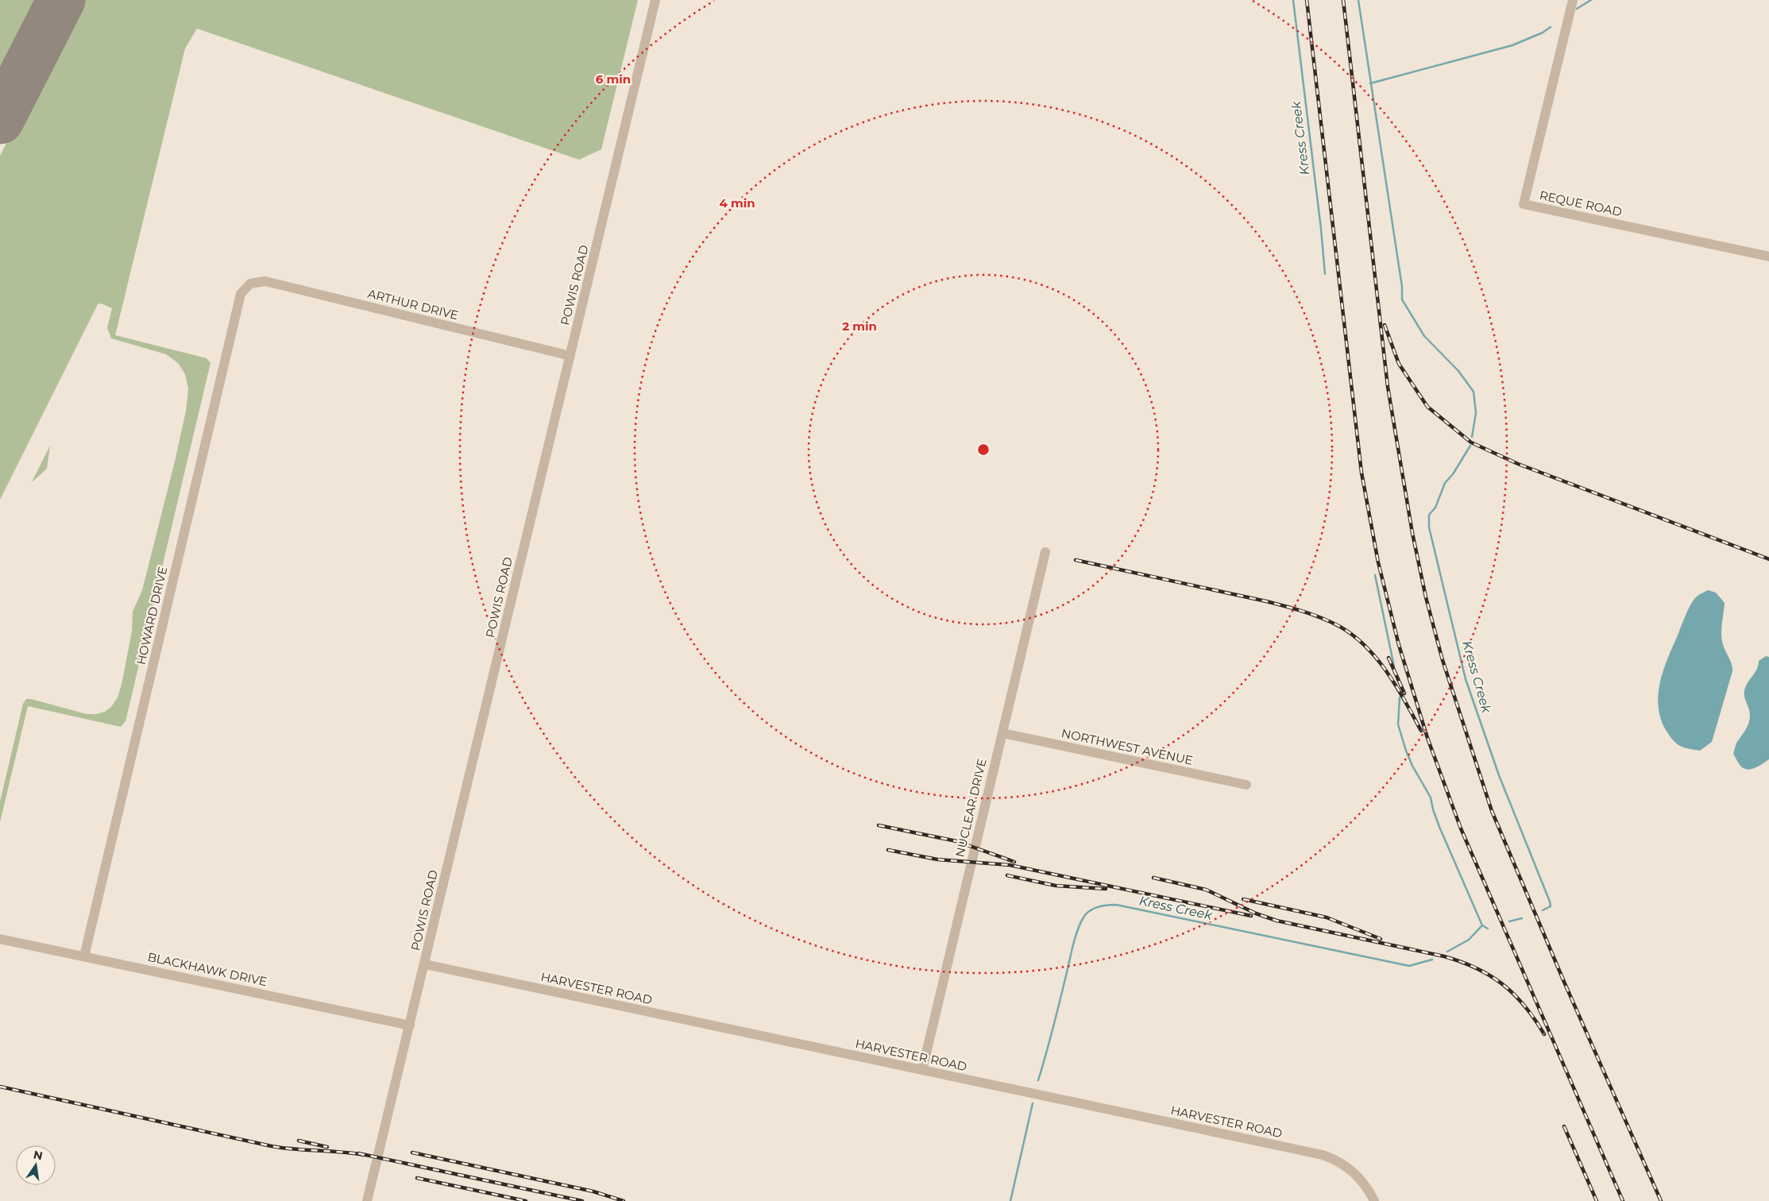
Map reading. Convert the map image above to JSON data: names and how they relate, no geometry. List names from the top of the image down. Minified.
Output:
{"streets":{"street":["REQUE ROAD","POWIS ROAD","ARTHUR DRIVE","HOWARD DRIVE","NORTHWEST AVENUE","NUCLEAR DRIVE","BLACKHAWK DRIVE","HARVESTER ROAD"]},"crossings":[["POWIS ROAD","ARTHUR DRIVE"],["POWIS ROAD","BLACKHAWK DRIVE"],["POWIS ROAD","HARVESTER ROAD"],["ARTHUR DRIVE","HOWARD DRIVE"],["HOWARD DRIVE","BLACKHAWK DRIVE"],["NORTHWEST AVENUE","NUCLEAR DRIVE"],["NUCLEAR DRIVE","HARVESTER ROAD"]],"water":["Kress Creek"],"north":"top","rings":["6 min","4 min","2 min"]}
